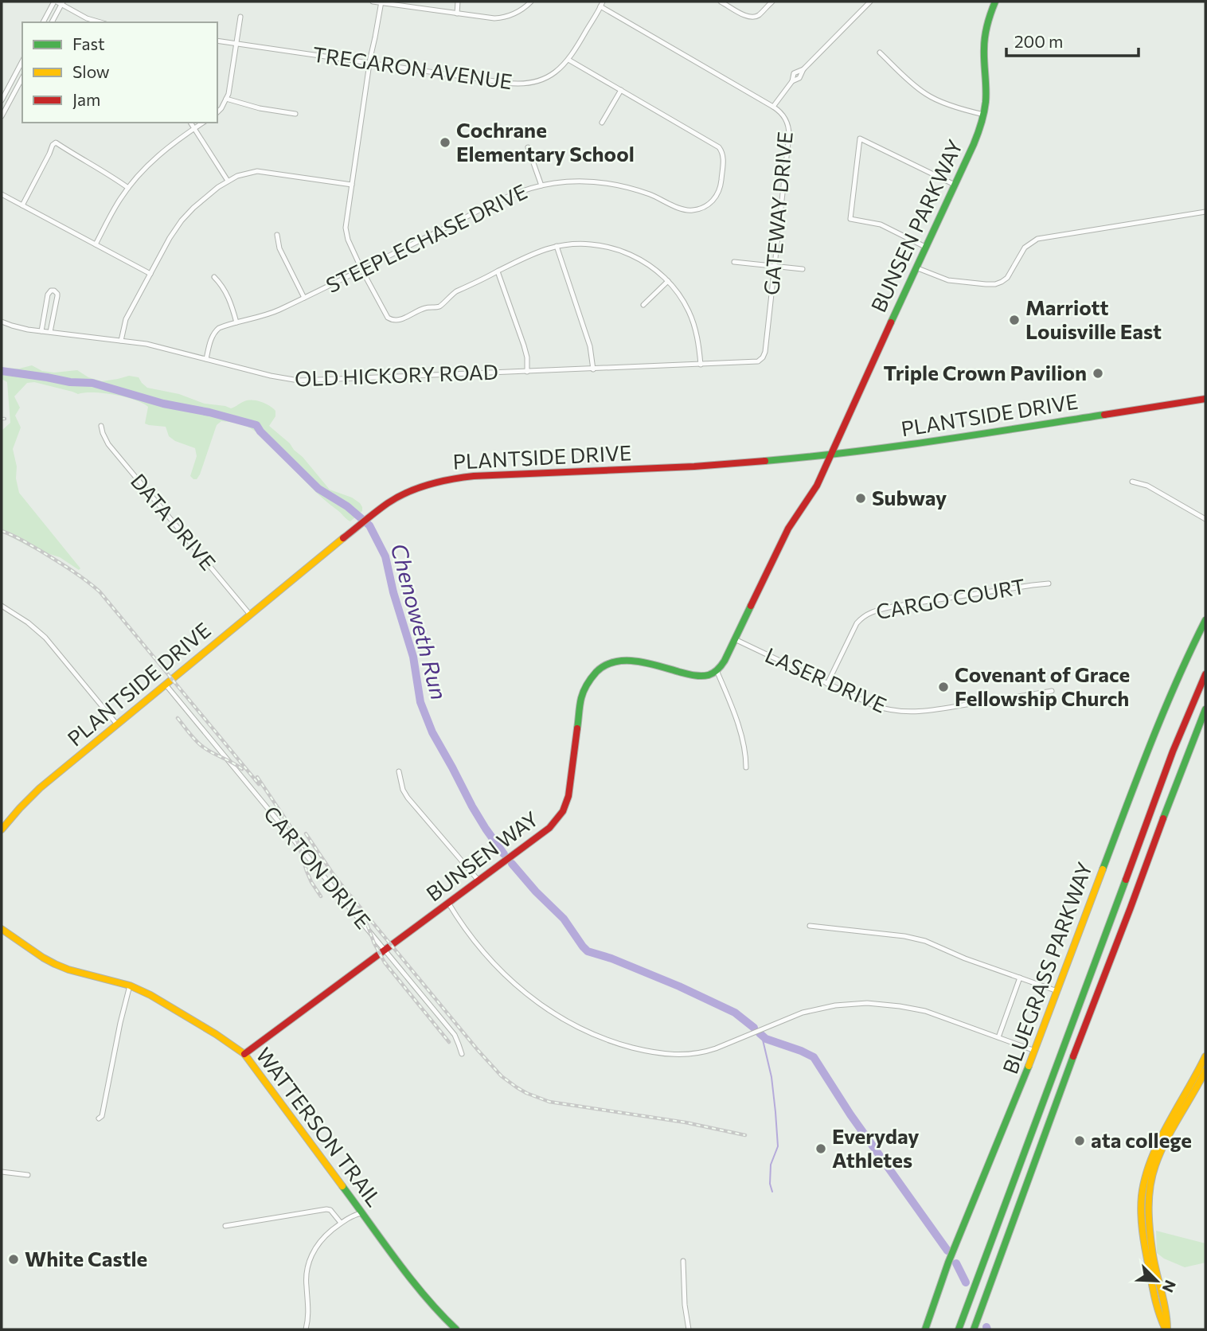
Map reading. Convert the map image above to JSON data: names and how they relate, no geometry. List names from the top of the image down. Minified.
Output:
{"streets":{"main road":["BUNSEN PARKWAY","PLANTSIDE DRIVE","BUNSEN WAY","BLUEGRASS PARKWAY","WATTERSON TRAIL"],"street":["TREGARON AVENUE","GATEWAY DRIVE","STEEPLECHASE DRIVE","OLD HICKORY ROAD","DATA DRIVE","CARGO COURT","LASER DRIVE","CARTON DRIVE"]},"crossings":[["TREGARON AVENUE","GATEWAY DRIVE"],["GATEWAY DRIVE","OLD HICKORY ROAD"],["BUNSEN PARKWAY","PLANTSIDE DRIVE"],["STEEPLECHASE DRIVE","OLD HICKORY ROAD"],["PLANTSIDE DRIVE","DATA DRIVE"],["PLANTSIDE DRIVE","CARTON DRIVE"],["CARGO COURT","LASER DRIVE"],["BUNSEN WAY","CARTON DRIVE"],["BUNSEN WAY","WATTERSON TRAIL"]],"water":["Chenoweth Run"],"places":["Cochrane Elementary School","Marriott Louisville East","Triple Crown Pavilion","Subway","Covenant of Grace Fellowship Church","ata college","Everyday Athletes","White Castle"],"legend":["Fast","Slow","Jam"],"scale_bar":"200 m","north":"bottom right"}
